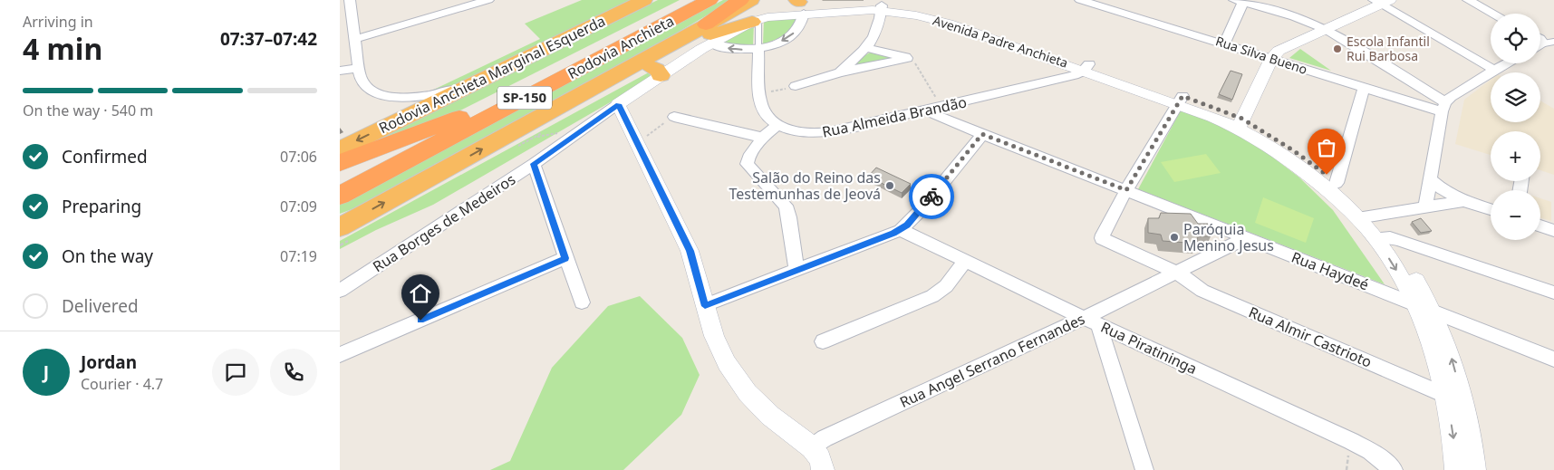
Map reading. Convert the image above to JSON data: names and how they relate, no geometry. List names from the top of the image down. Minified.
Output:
{"streets":{"highway":["Rodovia Anchieta","Rodovia Anchieta Marginal Esquerda","SP-150"],"street":["Avenida Padre Anchieta","Rua Silva Bueno","Rua Almeida Brandão","Rua Borges de Medeiros","Rua Haydeé","Rua Almir Castrioto","Rua Piratininga","Rua Angel Serrano Fernandes"]},"crossings":[["Avenida Padre Anchieta","Rua Almeida Brandão"],["Avenida Padre Anchieta","Rua Borges de Medeiros"],["Avenida Padre Anchieta","Rua Haydeé"],["Avenida Padre Anchieta","Rua Almir Castrioto"],["Rua Almeida Brandão","Rua Haydeé"],["Rua Haydeé","Rua Almir Castrioto"],["Rua Haydeé","Rua Angel Serrano Fernandes"],["Rua Almir Castrioto","Rua Angel Serrano Fernandes"],["Rua Piratininga","Rua Angel Serrano Fernandes"]],"places":["Escola Infantil Rui Barbosa","Salão do Reino das Testemunhas de Jeová","Paróquia Menino Jesus"],"page":{"heading":["4 min","Arriving in","07:37–07:42"],"panel":["Jordan","Courier · 4.7"],"map_buttons":["+","−"],"bar":"On the way · 540 m","list":[["Confirmed","07:06"],["Preparing","07:09"],["On the way","07:19"],"Delivered"],"round":"J"}}
